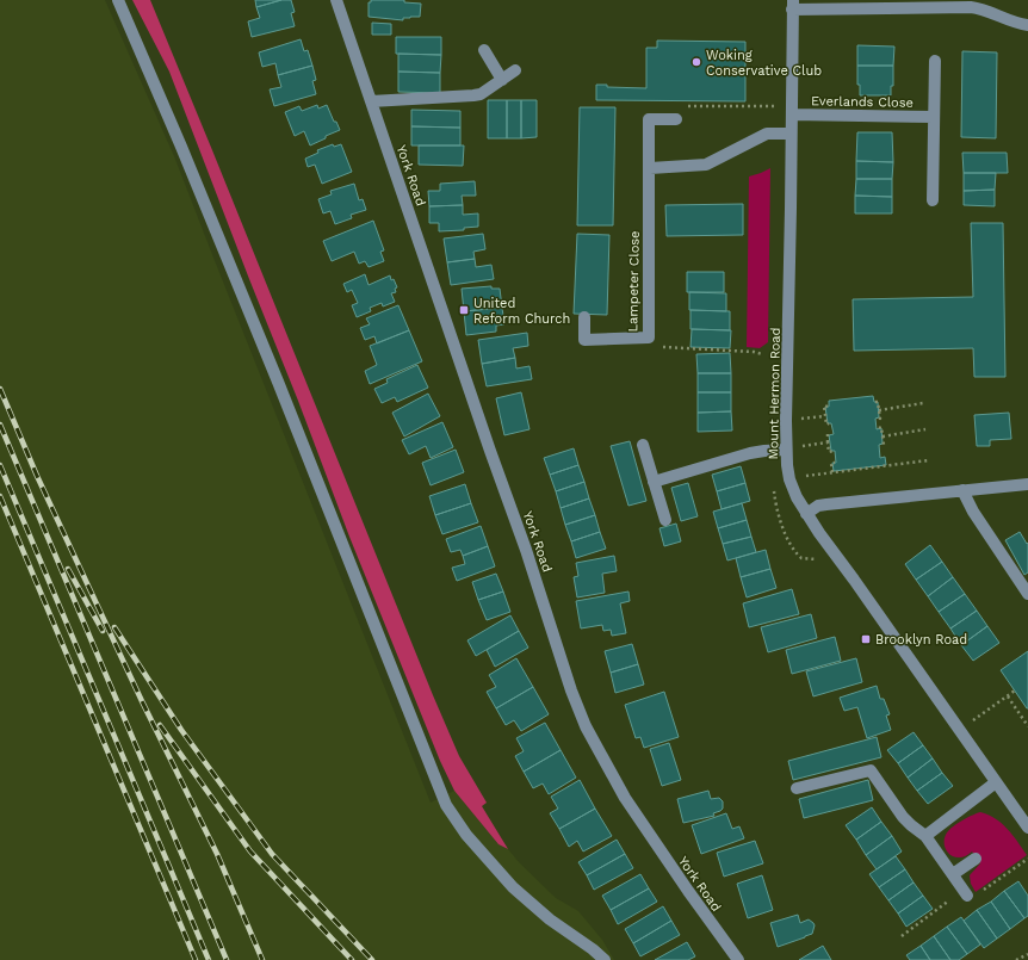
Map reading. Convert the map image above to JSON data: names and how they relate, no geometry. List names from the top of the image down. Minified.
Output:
{"streets":{"street":["Everlands Close","York Road","Lampeter Close","Mount Hermon Road"]},"crossings":[["Everlands Close","Mount Hermon Road"]],"places":{"other":["Woking Conservative Club"],"transit":["United Reform Church","Brooklyn Road"]}}
